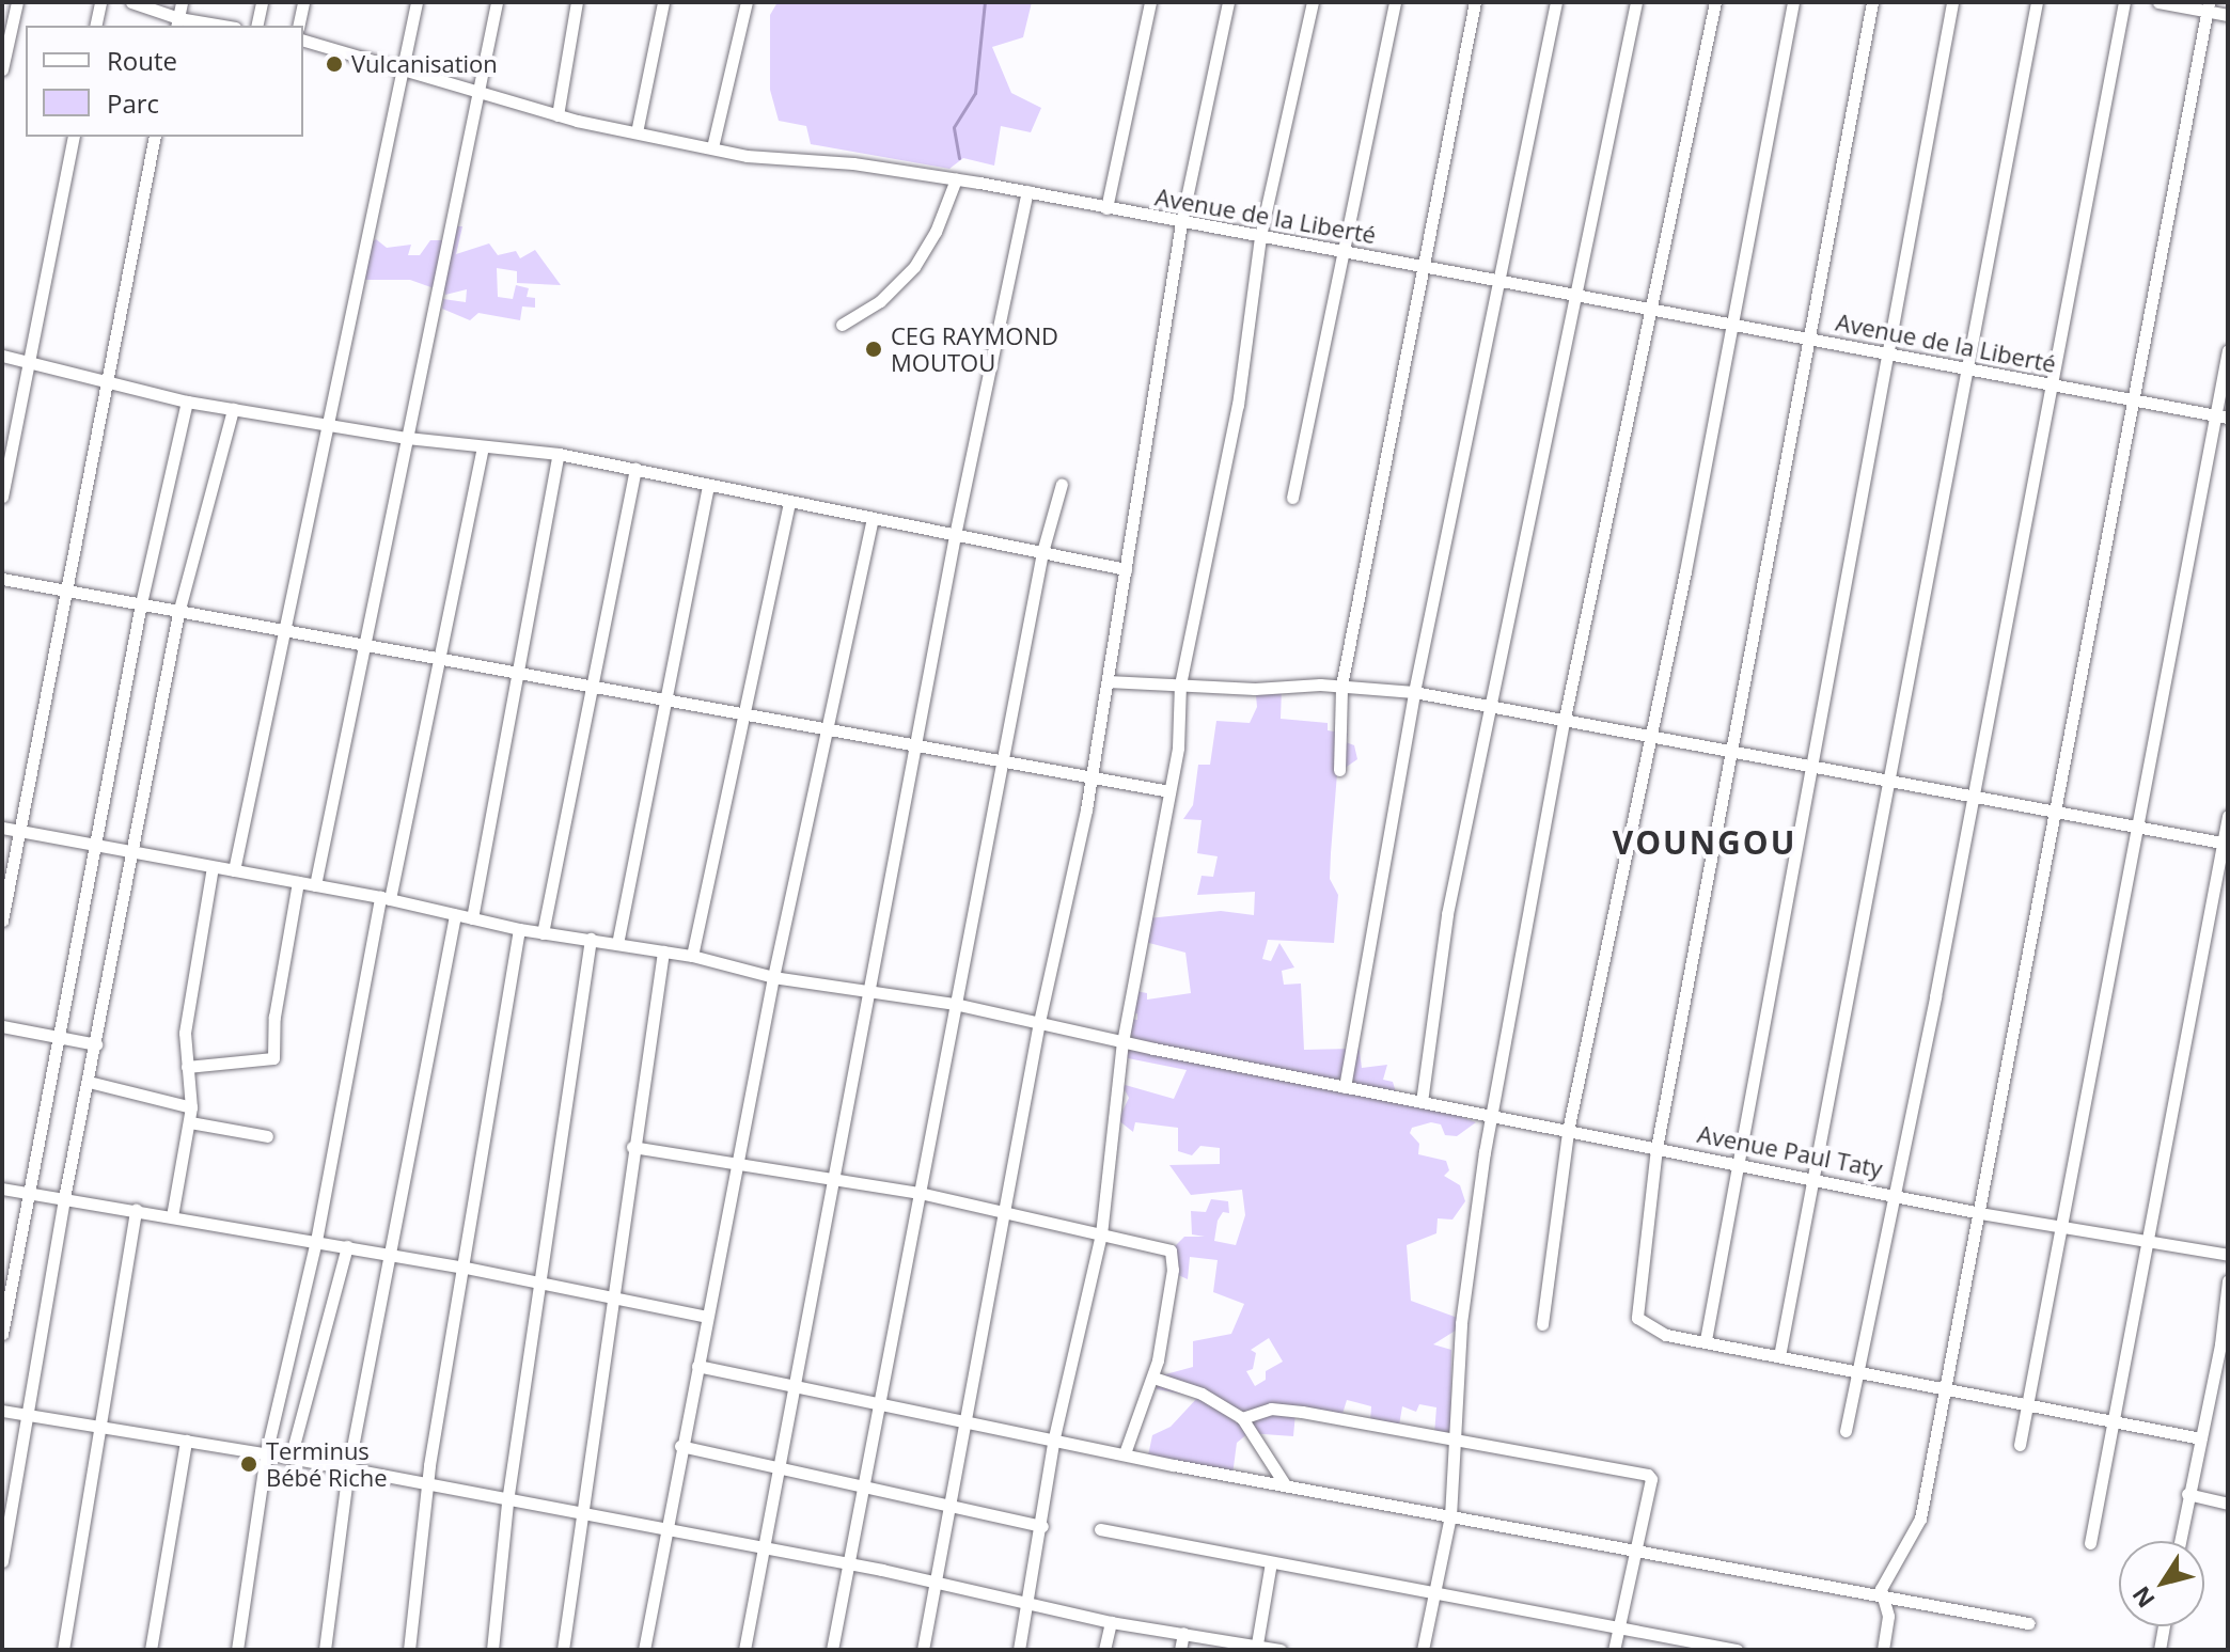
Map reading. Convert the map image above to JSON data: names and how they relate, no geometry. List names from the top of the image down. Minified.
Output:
{"streets":{"street":["Avenue de la Liberté","Avenue Paul Taty"]},"districts":["VOUNGOU"],"places":["Vulcanisation","CEG RAYMOND MOUTOU","Terminus Bébé Riche"],"legend":["Route","Parc"],"north":"bottom left"}
